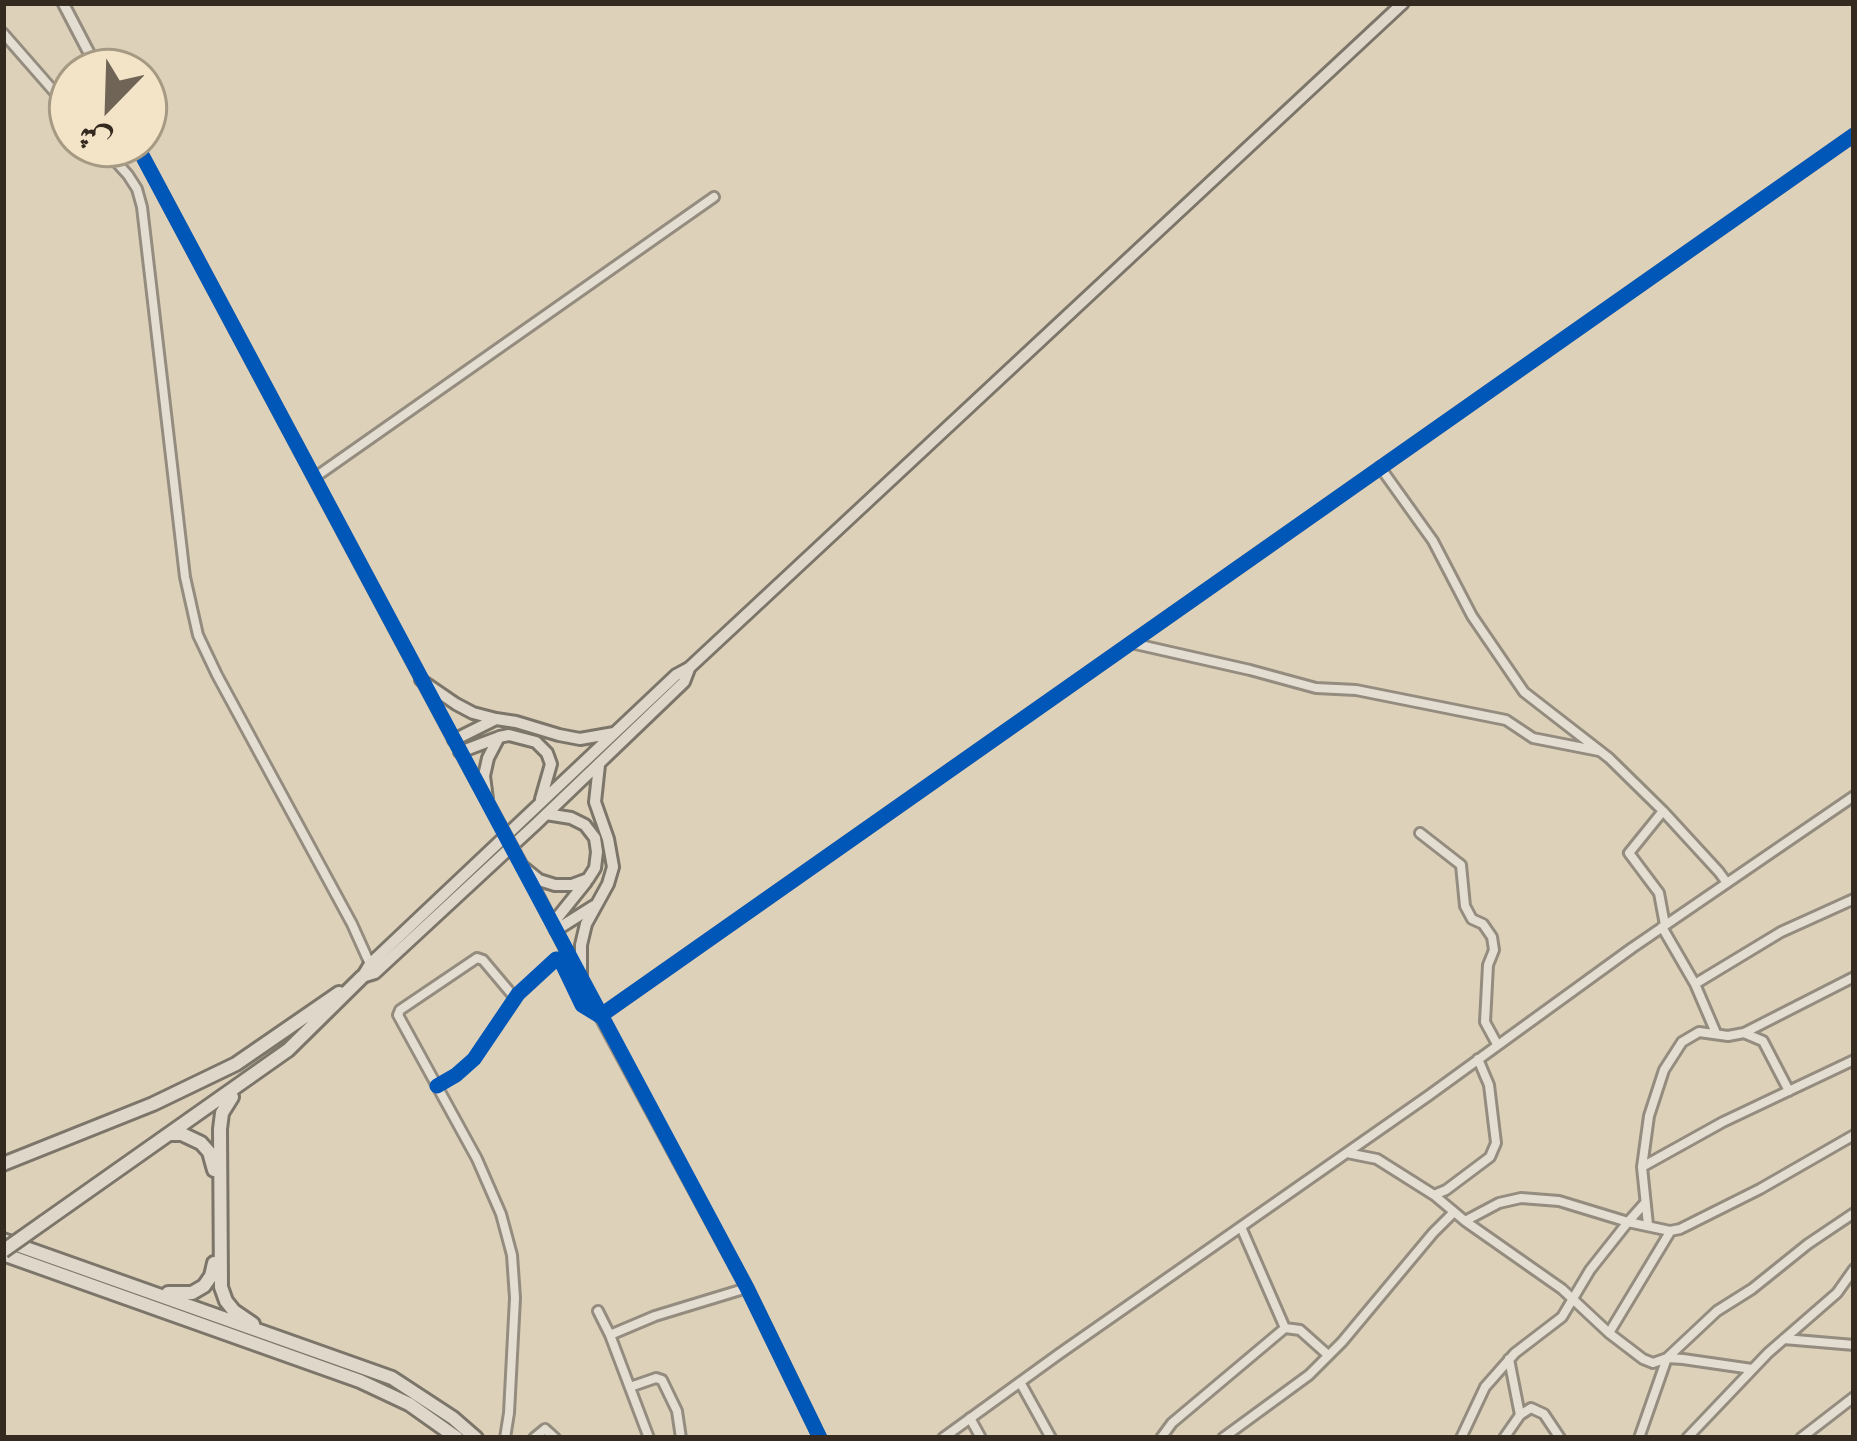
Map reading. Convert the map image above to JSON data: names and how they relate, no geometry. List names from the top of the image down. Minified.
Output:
{"north":"bottom left"}
